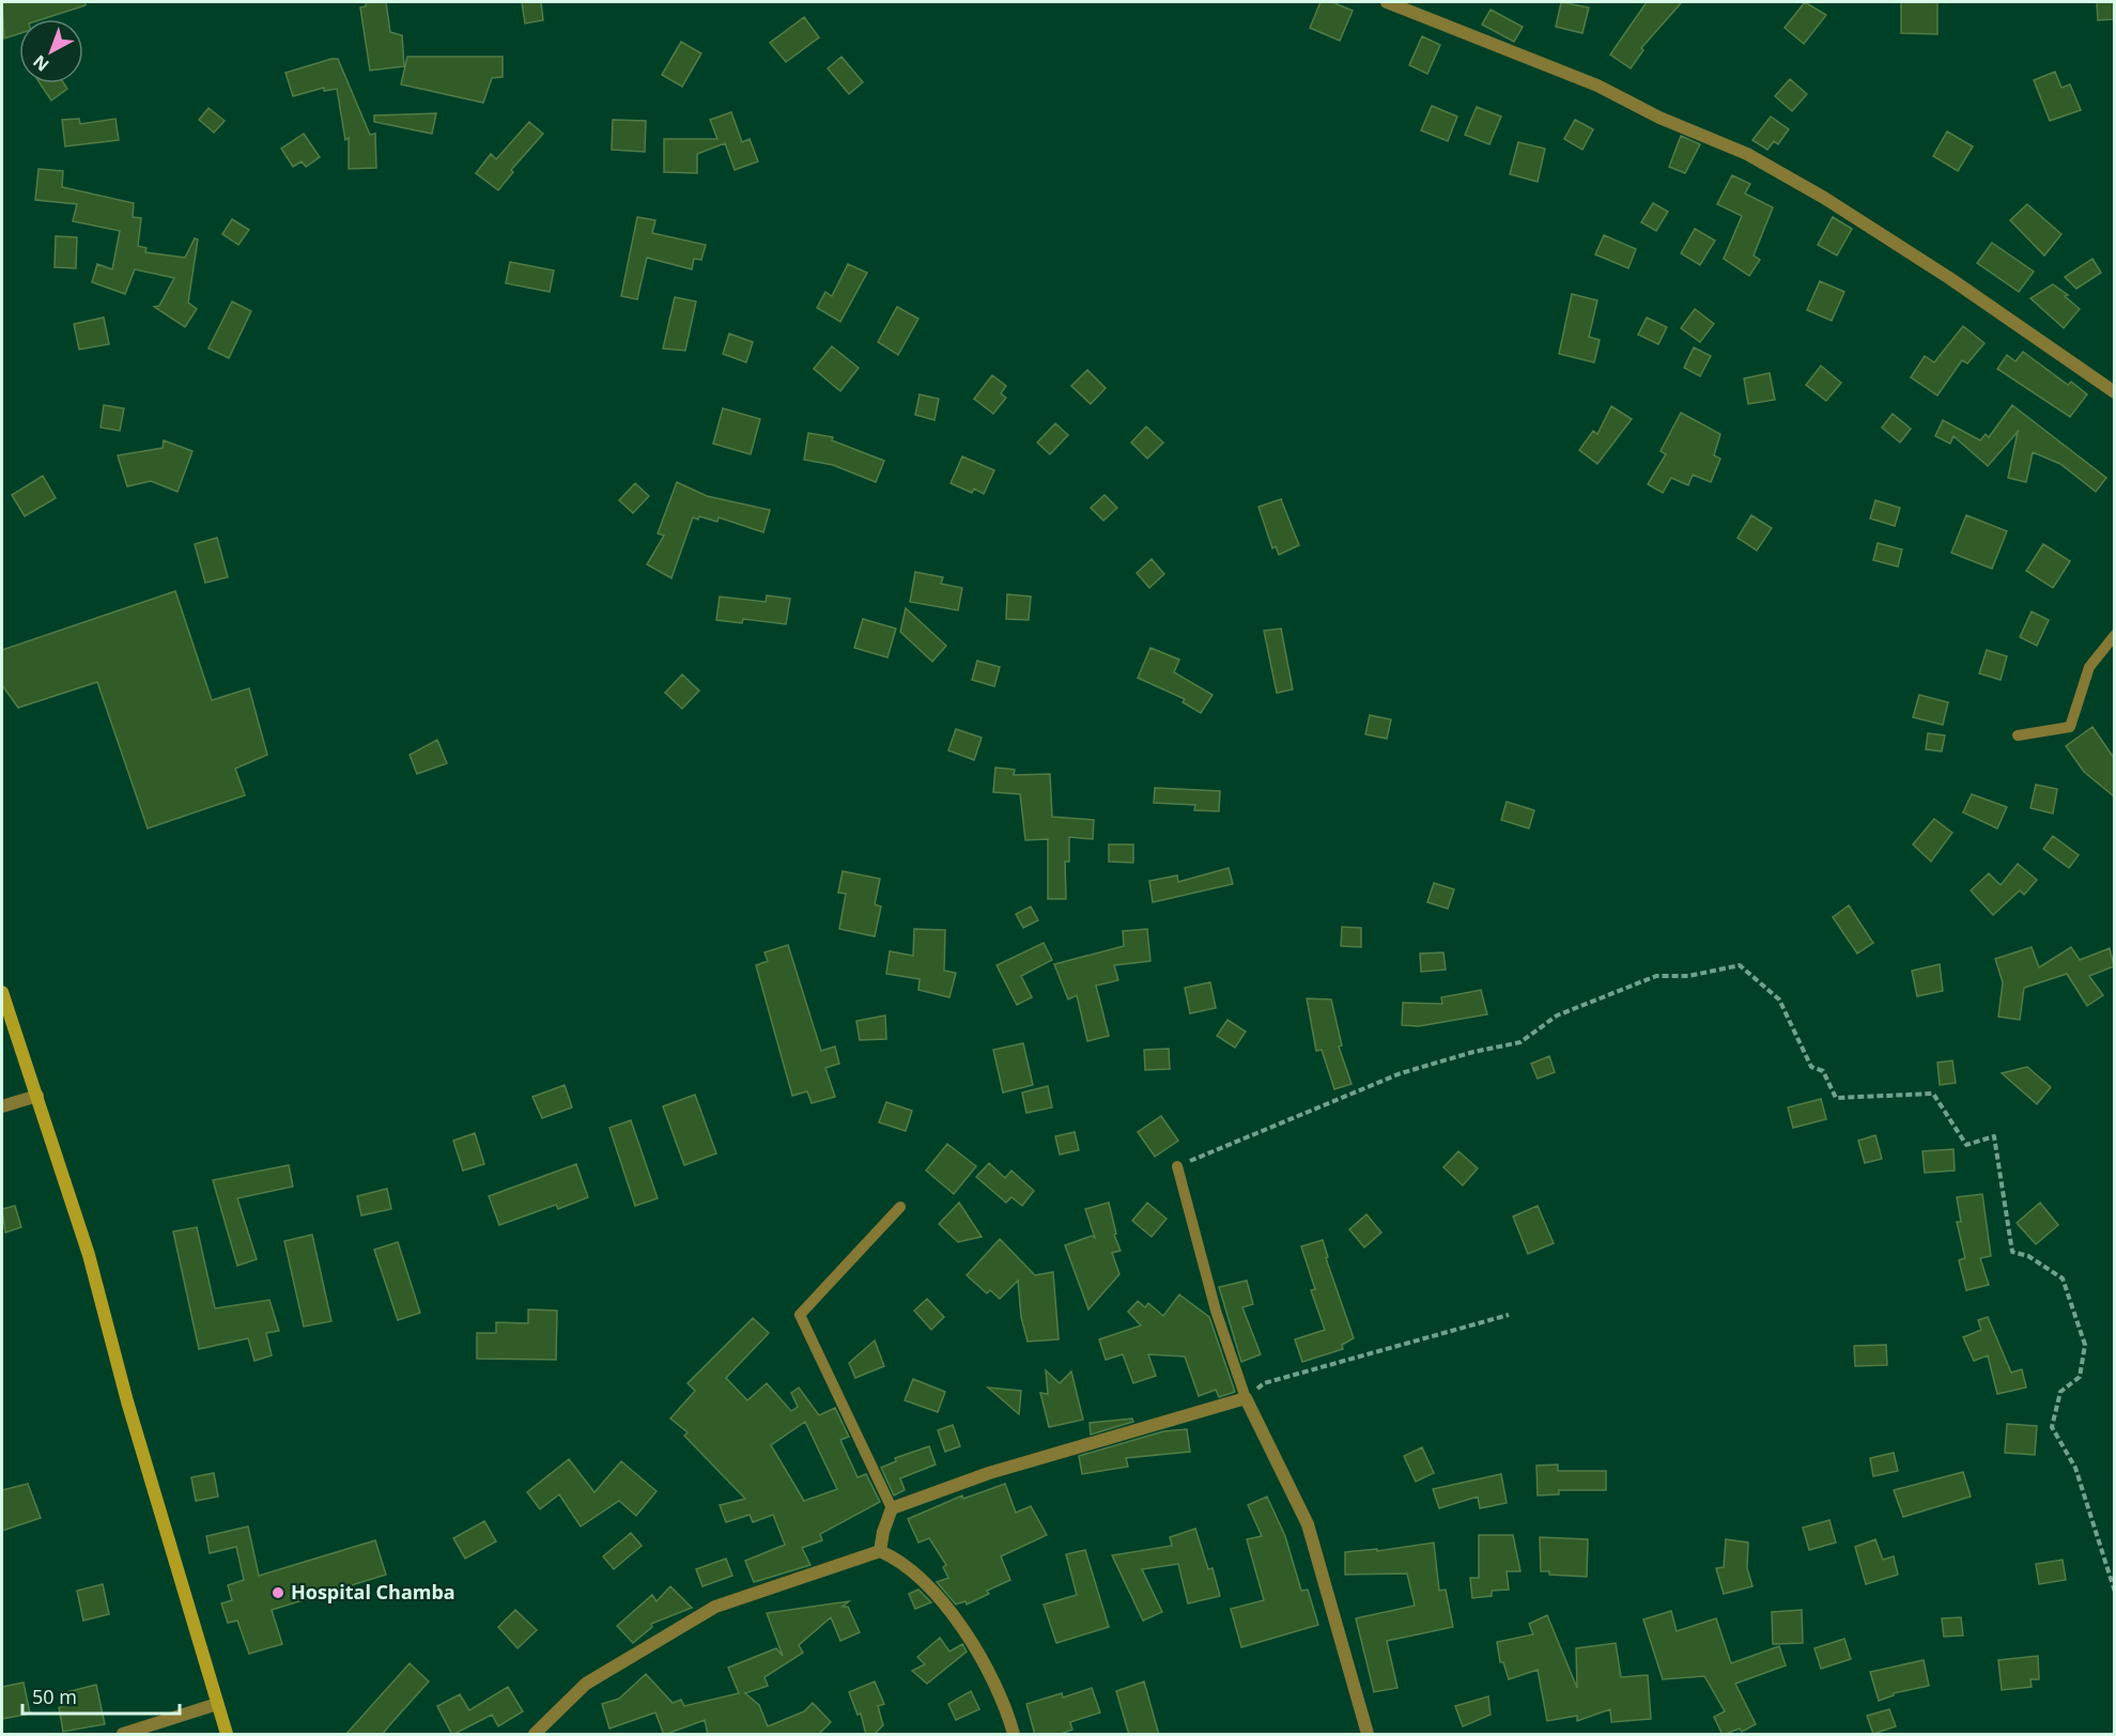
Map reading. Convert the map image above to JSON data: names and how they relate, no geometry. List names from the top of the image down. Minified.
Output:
{"places":["Hospital Chamba"],"scale_bar":"50 m","north":"bottom left"}
